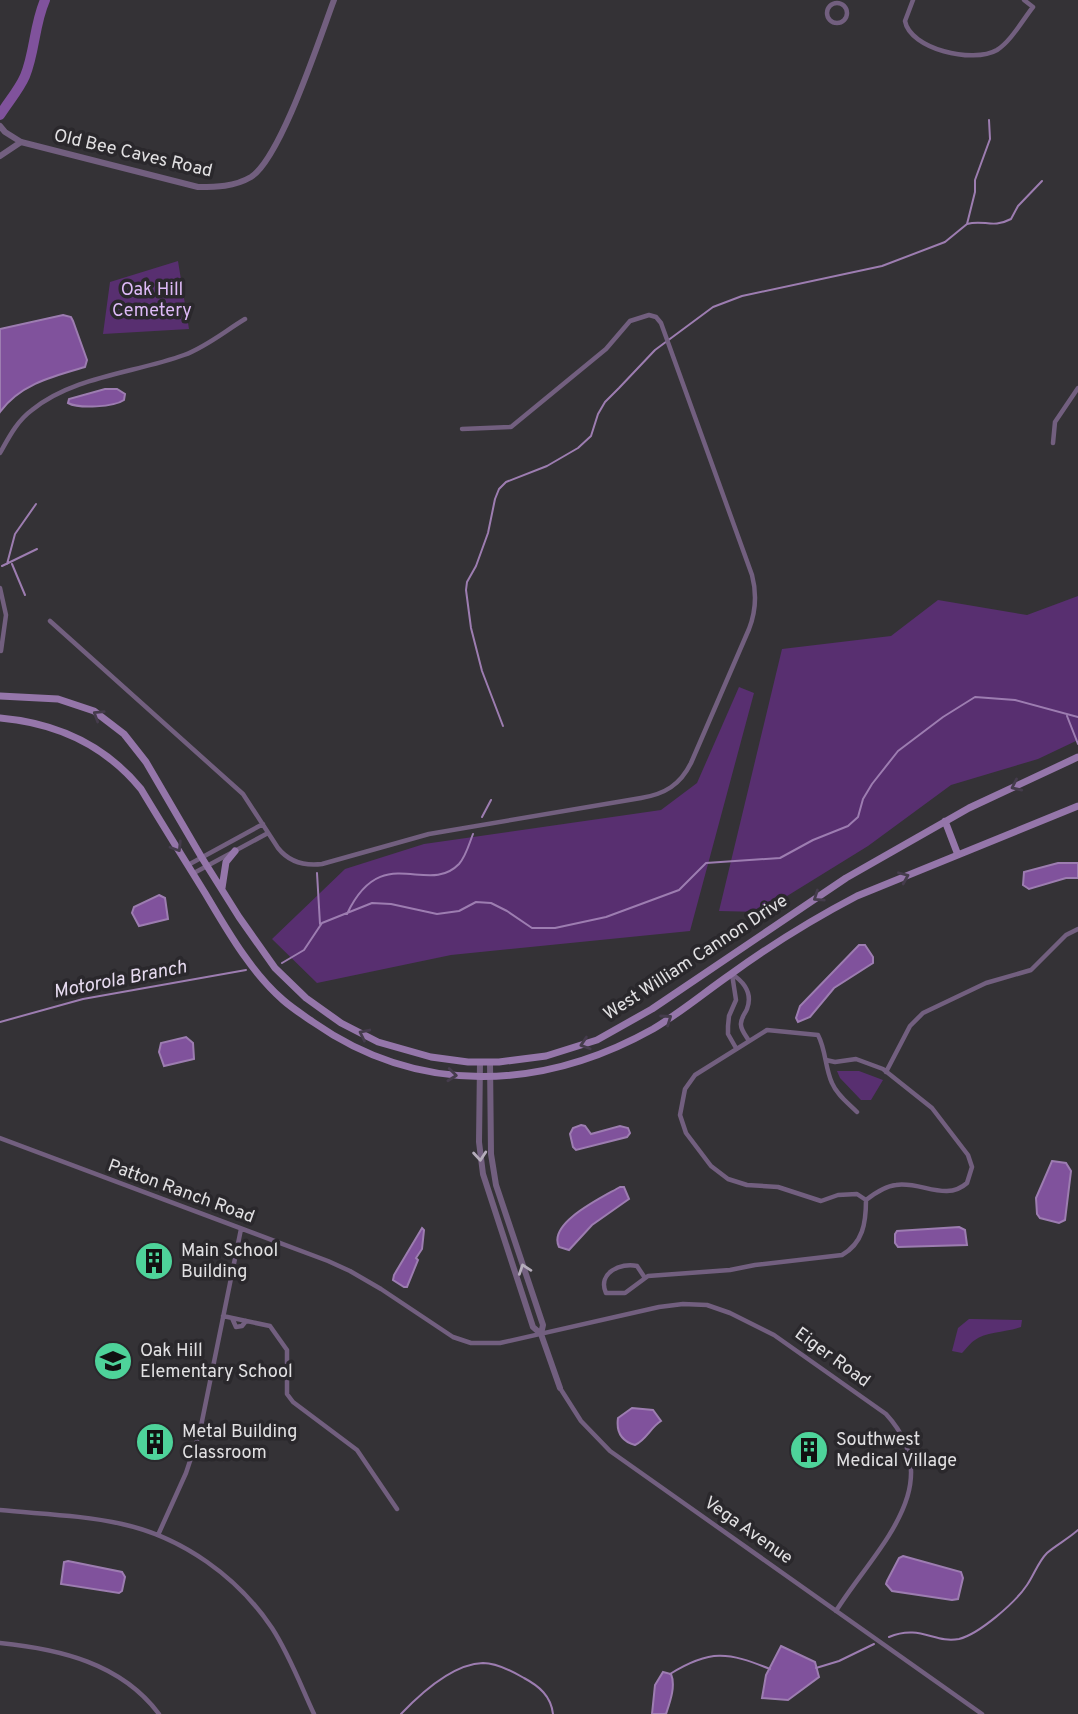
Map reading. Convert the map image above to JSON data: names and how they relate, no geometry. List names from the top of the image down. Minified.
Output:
{"streets":{"main road":["West William Cannon Drive"],"street":["Old Bee Caves Road","Patton Ranch Road","Eiger Road","Vega Avenue"]},"crossings":[["West William Cannon Drive","Vega Avenue"],["Patton Ranch Road","Eiger Road"],["Patton Ranch Road","Vega Avenue"],["Eiger Road","Vega Avenue"]],"water":["Motorola Branch"],"parks":["Oak Hill Cemetery"],"places":{"building":["Main School Building","Metal Building Classroom","Southwest Medical Village"],"school or university":["Oak Hill Elementary School"]}}
